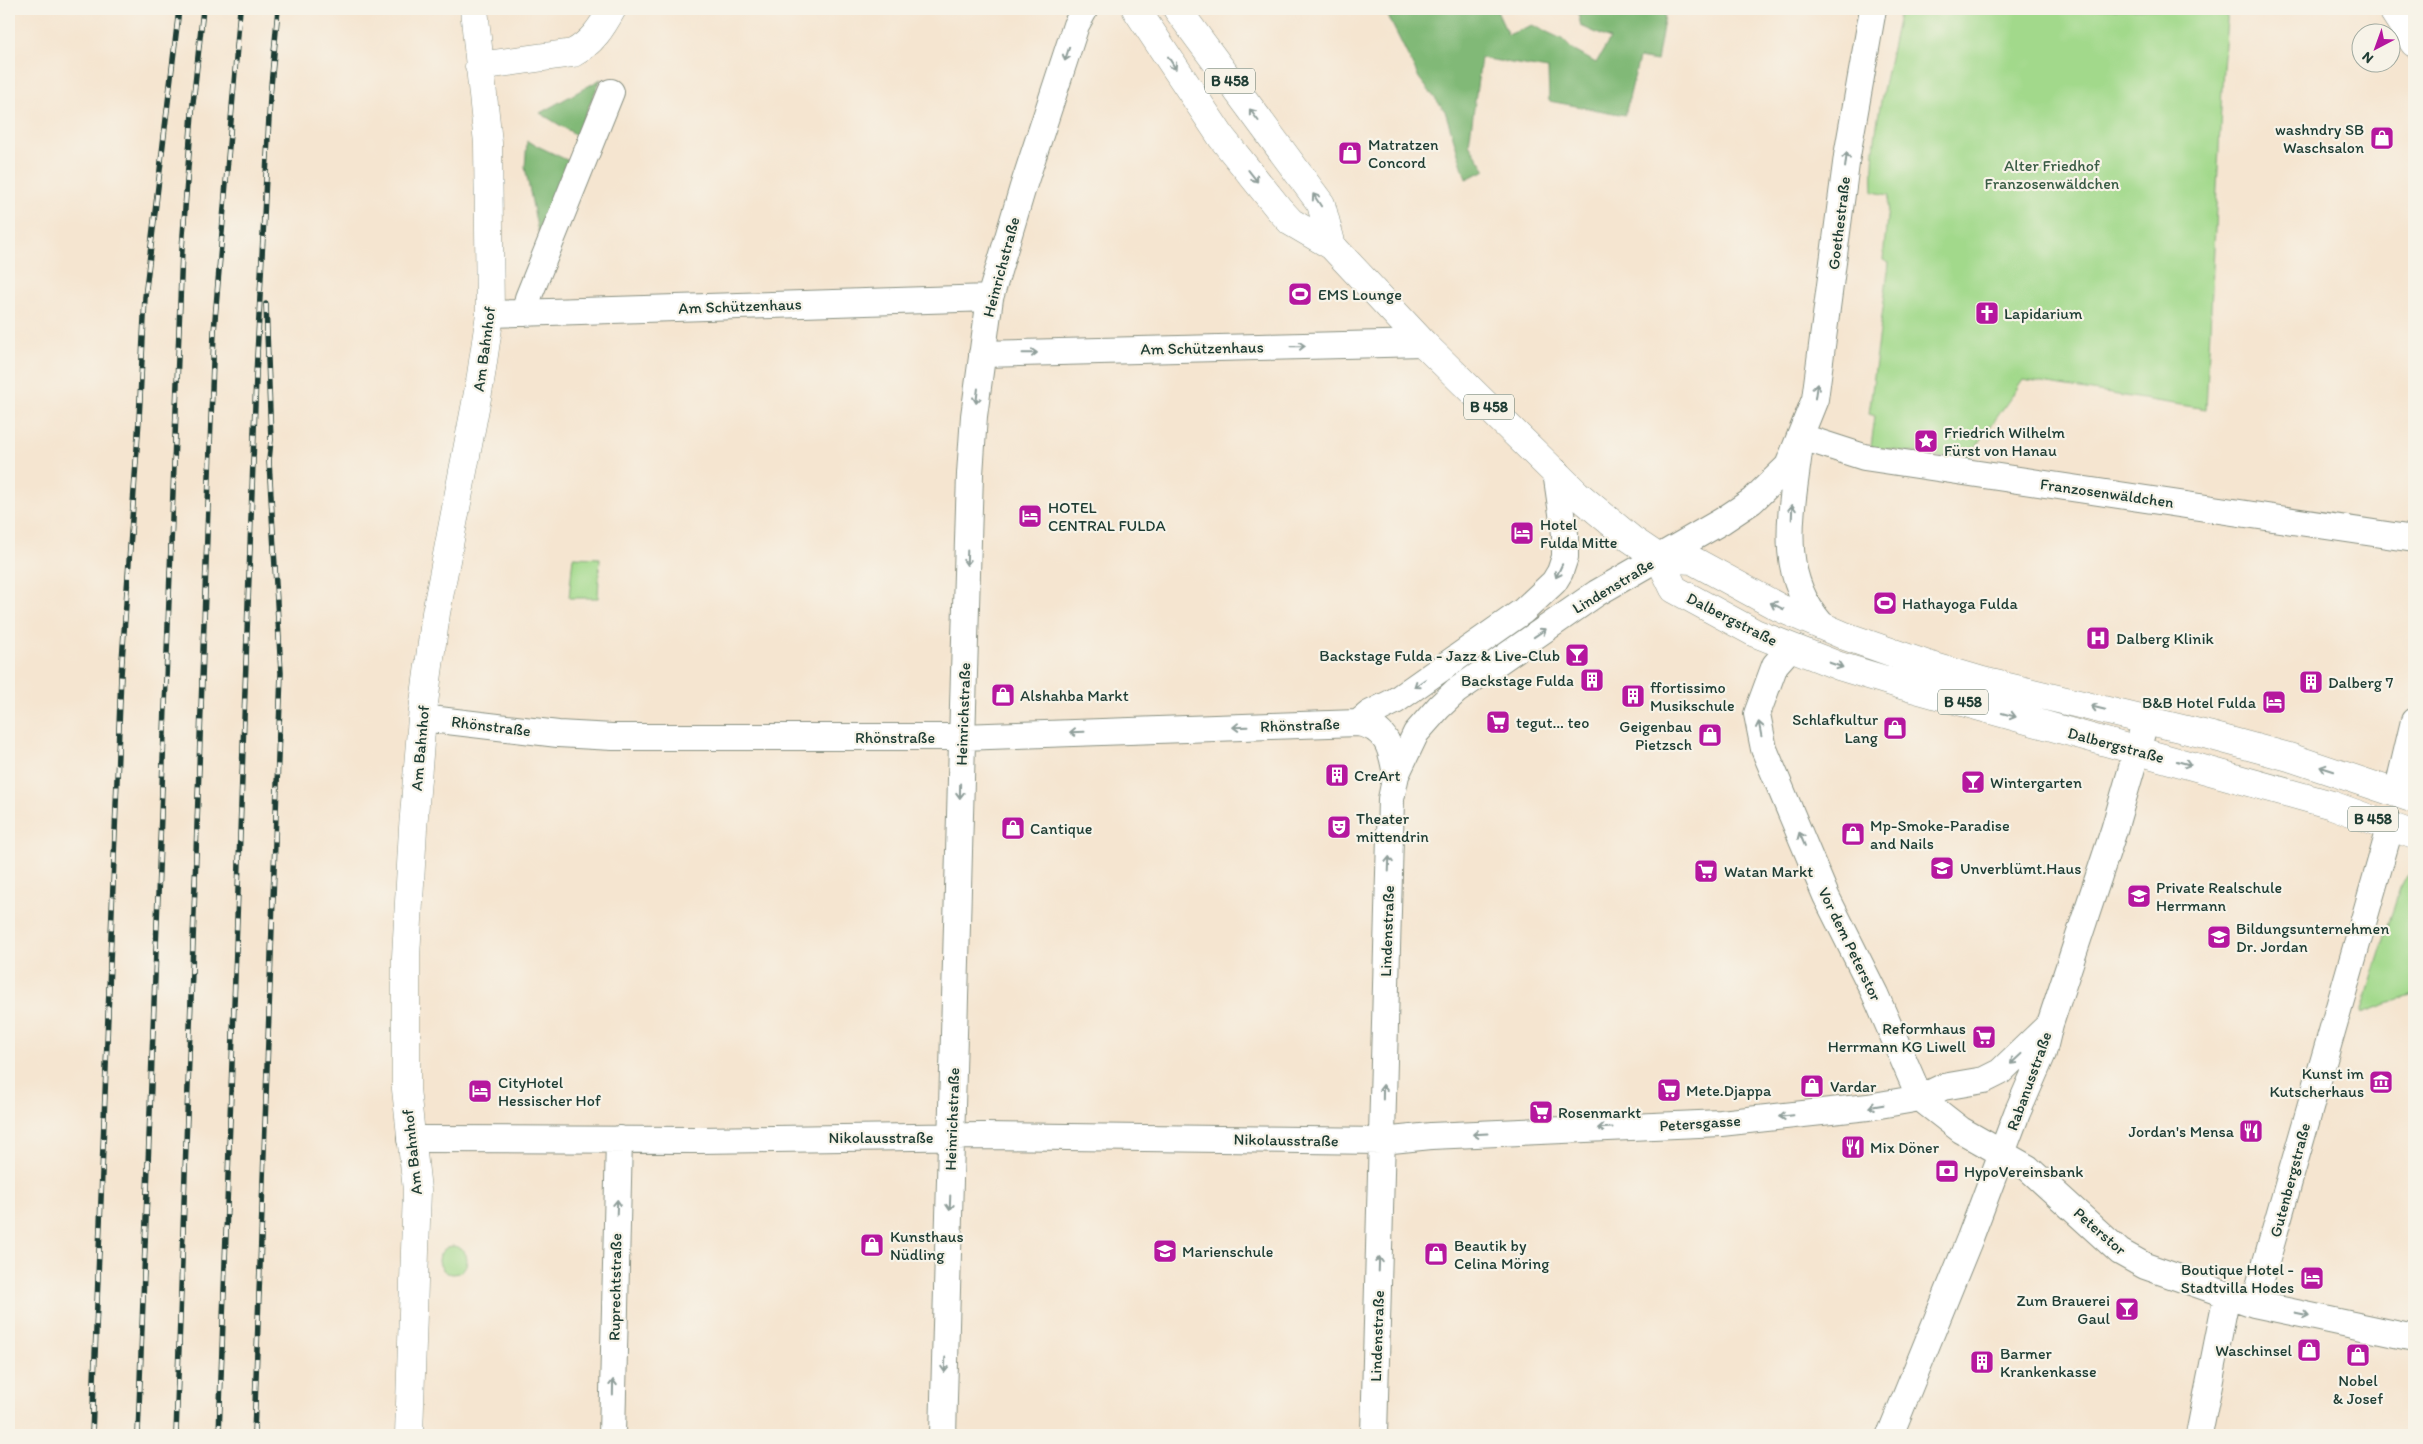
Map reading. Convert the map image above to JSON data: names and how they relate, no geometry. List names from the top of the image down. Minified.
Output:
{"streets":{"main road":["B 458","Am Bahnhof","Dalbergstraße"],"street":["Goethestraße","Heinrichstraße","Am Schützenhaus","Franzosenwäldchen","Lindenstraße","Rhönstraße","Vor dem Peterstor","Rabanusstraße","Petersgasse","Nikolausstraße","Gutenbergstraße","Peterstor","Ruprechtstraße"]},"crossings":[["B 458","Goethestraße"],["B 458","Am Schützenhaus"],["B 458","Lindenstraße"],["B 458","Dalbergstraße"],["Goethestraße","Franzosenwäldchen"],["Goethestraße","Lindenstraße"],["Goethestraße","Dalbergstraße"],["Heinrichstraße","Am Schützenhaus"],["Heinrichstraße","Rhönstraße"],["Heinrichstraße","Nikolausstraße"],["Am Schützenhaus","Am Bahnhof"],["Am Bahnhof","Rhönstraße"],["Am Bahnhof","Nikolausstraße"],["Lindenstraße","Dalbergstraße"],["Lindenstraße","Rhönstraße"],["Lindenstraße","Petersgasse"],["Lindenstraße","Nikolausstraße"],["Dalbergstraße","Vor dem Peterstor"],["Dalbergstraße","Rabanusstraße"],["Dalbergstraße","Gutenbergstraße"],["Vor dem Peterstor","Petersgasse"],["Rabanusstraße","Peterstor"],["Petersgasse","Nikolausstraße"],["Nikolausstraße","Ruprechtstraße"],["Gutenbergstraße","Peterstor"]],"one_way":["Goethestraße","Heinrichstraße","Am Schützenhaus","Rhönstraße","Vor dem Peterstor","Petersgasse","Peterstor","Ruprechtstraße"],"parks":["Alter Friedhof Franzosenwäldchen"],"places":{"shop":["washndry SB Waschsalon","Matratzen Concord","Alshahba Markt","Schlafkultur Lang","Geigenbau Pietzsch","Cantique","Mp-Smoke-Paradise and Nails","Vardar","Kunsthaus Nüdling","Beautik by Celina Möring","Waschinsel","Nobel & Josef"],"sports":["EMS Lounge","Hathayoga Fulda"],"church":["Lapidarium"],"place":["Friedrich Wilhelm Fürst von Hanau"],"hotel":["HOTEL CENTRAL FULDA","Hotel Fulda Mitte","B&B Hotel Fulda","CityHotel Hessischer Hof","Boutique Hotel - Stadtvilla Hodes"],"hospital":["Dalberg Klinik"],"bar":["Backstage Fulda - Jazz & Live-Club","Wintergarten","Zum Brauerei Gaul"],"building":["Backstage Fulda","Dalberg 7","ffortissimo Musikschule","CreArt","Barmer Krankenkasse"],"supermarket":["tegut… teo","Watan Markt","Reformhaus Herrmann KG Liwell","Mete.Djappa","Rosenmarkt"],"theatre":["Theater mittendrin"],"school or university":["Unverblümt.Haus","Private Realschule Herrmann","Bildungsunternehmen Dr. Jordan","Marienschule"],"museum":["Kunst im Kutscherhaus"],"restaurant":["Jordan's Mensa","Mix Döner"],"bank":["HypoVereinsbank"]},"north":"bottom left"}
